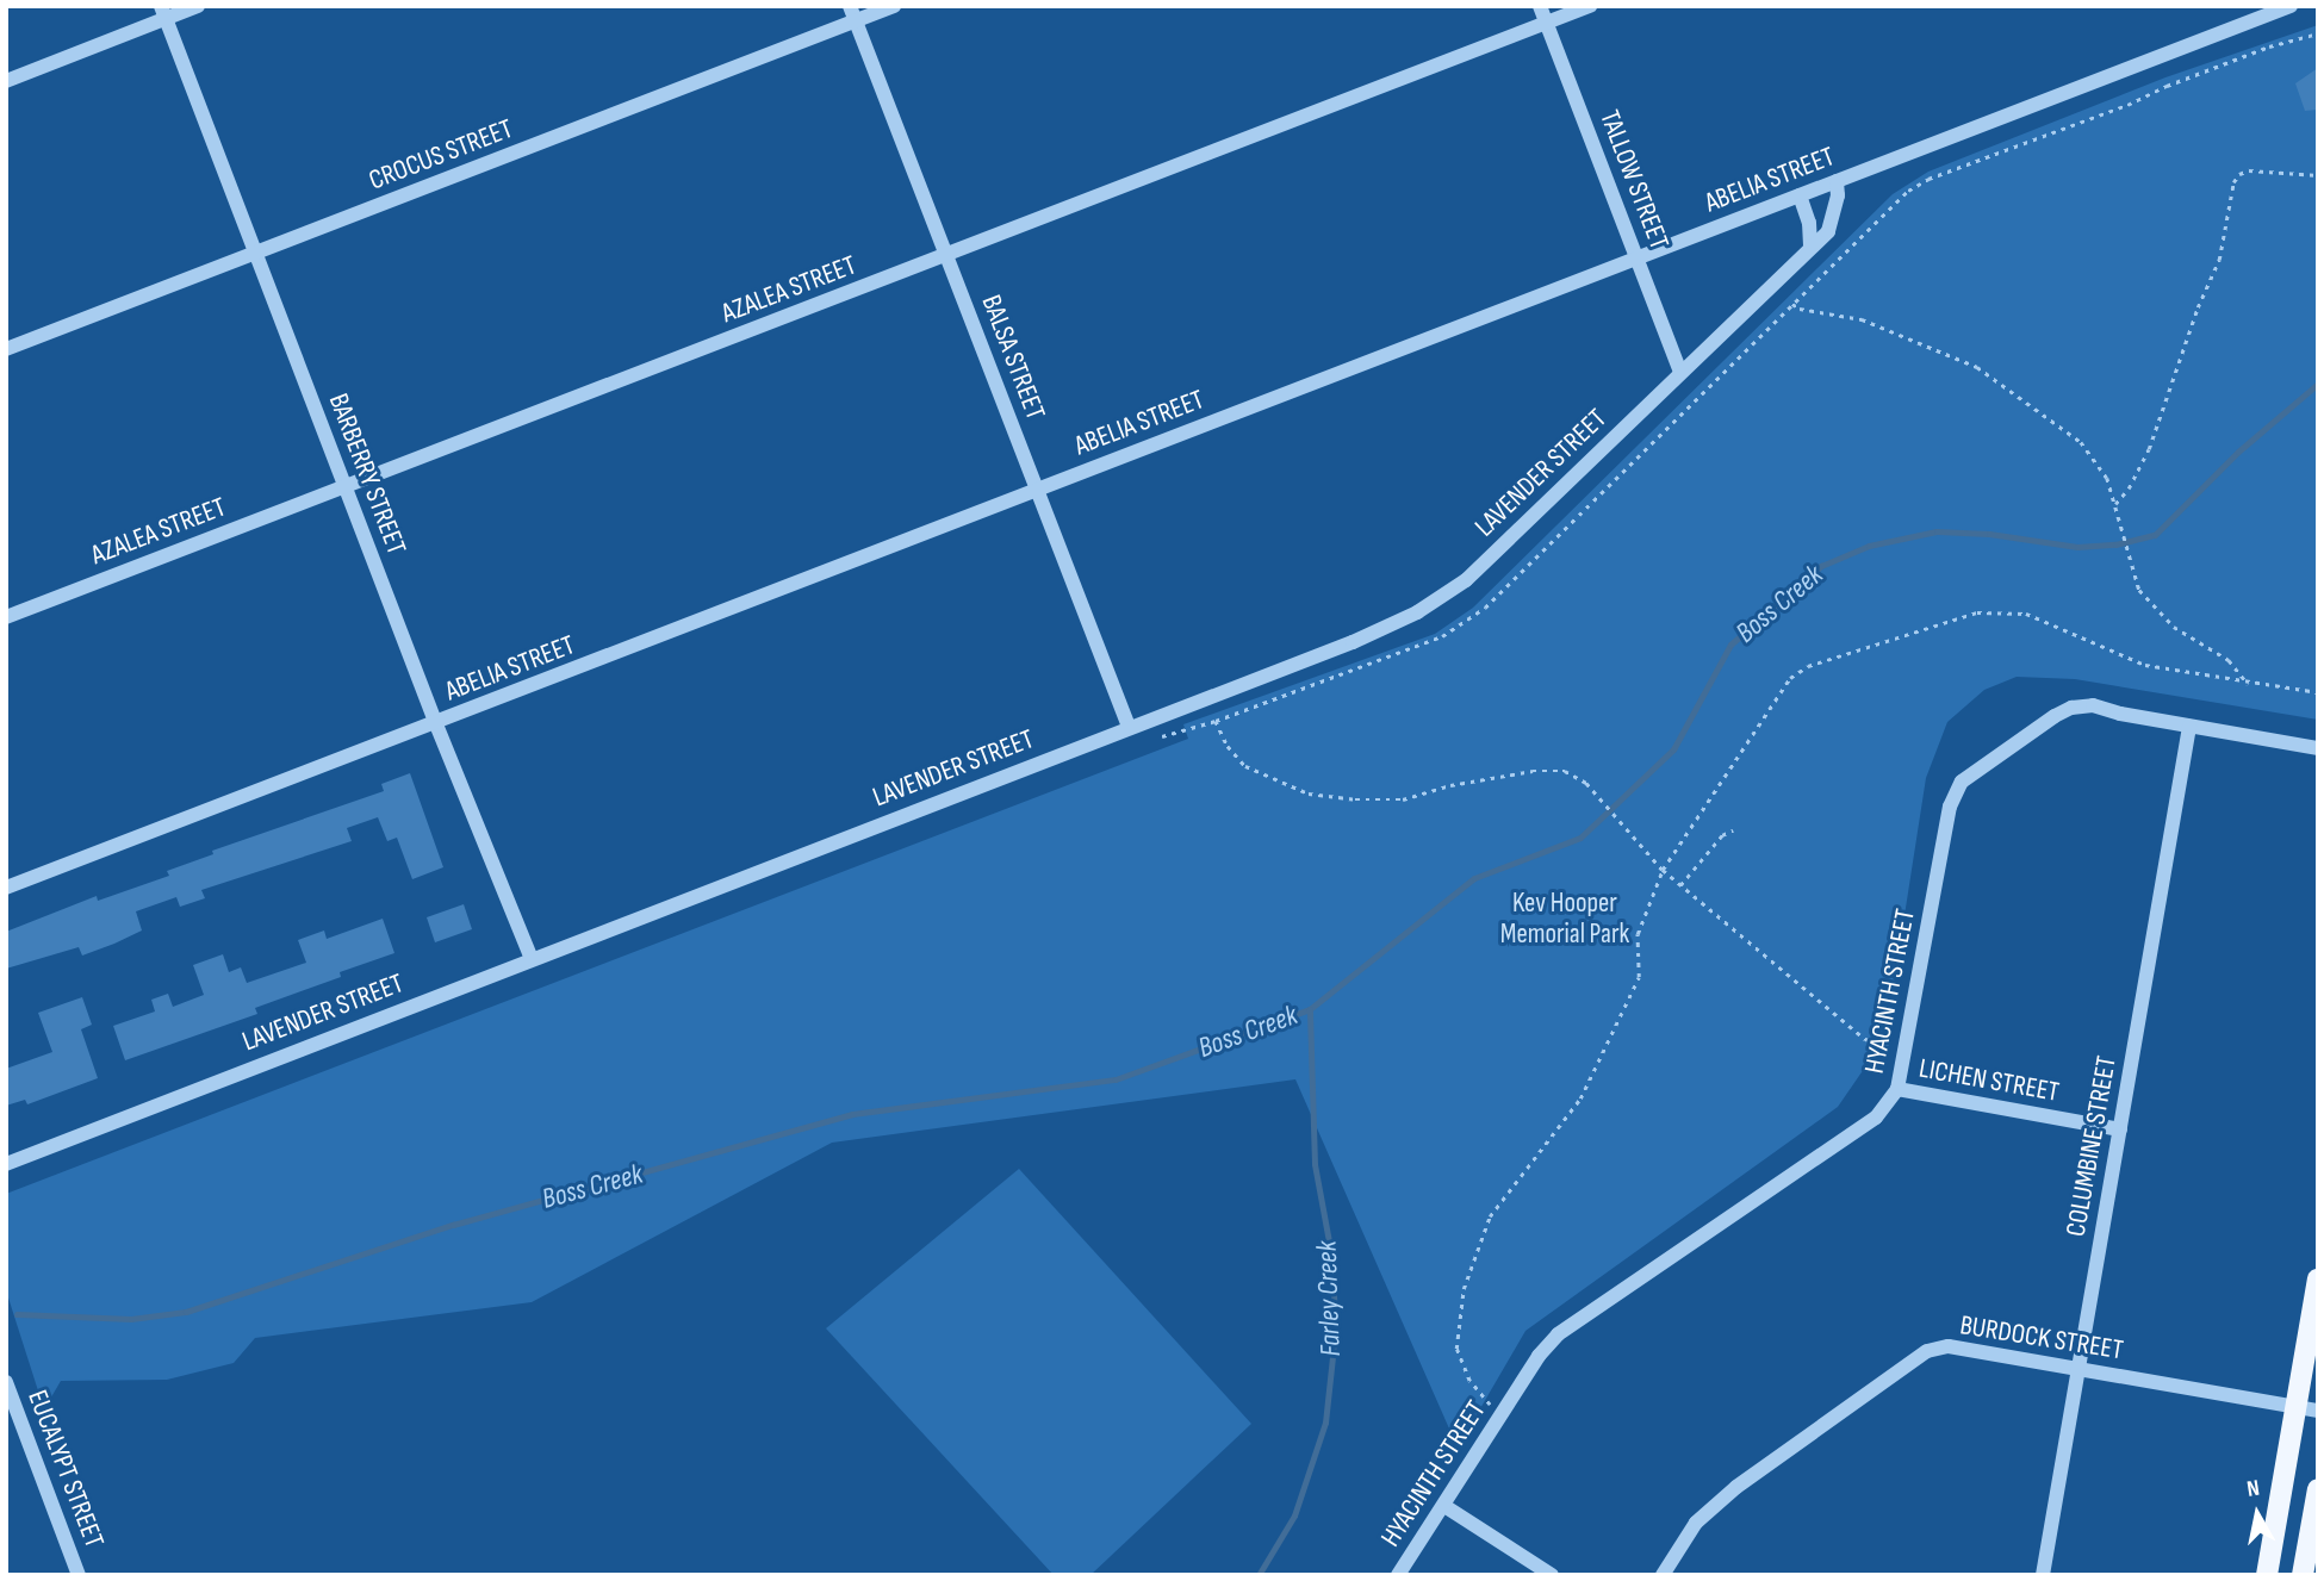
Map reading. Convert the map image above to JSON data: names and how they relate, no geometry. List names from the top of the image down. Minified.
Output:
{"streets":{"street":["CROCUS STREET","TALLOW STREET","ABELIA STREET","AZALEA STREET","BALSA STREET","LAVENDER STREET","BARBERRY STREET","HYACINTH STREET","LICHEN STREET","COLUMBINE STREET","BURDOCK STREET","EUCALYPT STREET"]},"crossings":[["CROCUS STREET","BALSA STREET"],["CROCUS STREET","BARBERRY STREET"],["TALLOW STREET","ABELIA STREET"],["TALLOW STREET","AZALEA STREET"],["TALLOW STREET","LAVENDER STREET"],["ABELIA STREET","BALSA STREET"],["ABELIA STREET","LAVENDER STREET"],["ABELIA STREET","BARBERRY STREET"],["AZALEA STREET","BALSA STREET"],["AZALEA STREET","BARBERRY STREET"],["BALSA STREET","LAVENDER STREET"],["LAVENDER STREET","BARBERRY STREET"],["HYACINTH STREET","LICHEN STREET"],["HYACINTH STREET","COLUMBINE STREET"],["LICHEN STREET","COLUMBINE STREET"],["COLUMBINE STREET","BURDOCK STREET"]],"water":["Boss Creek","Farley Creek"],"parks":["Kev Hooper Memorial Park"],"north":"top"}
